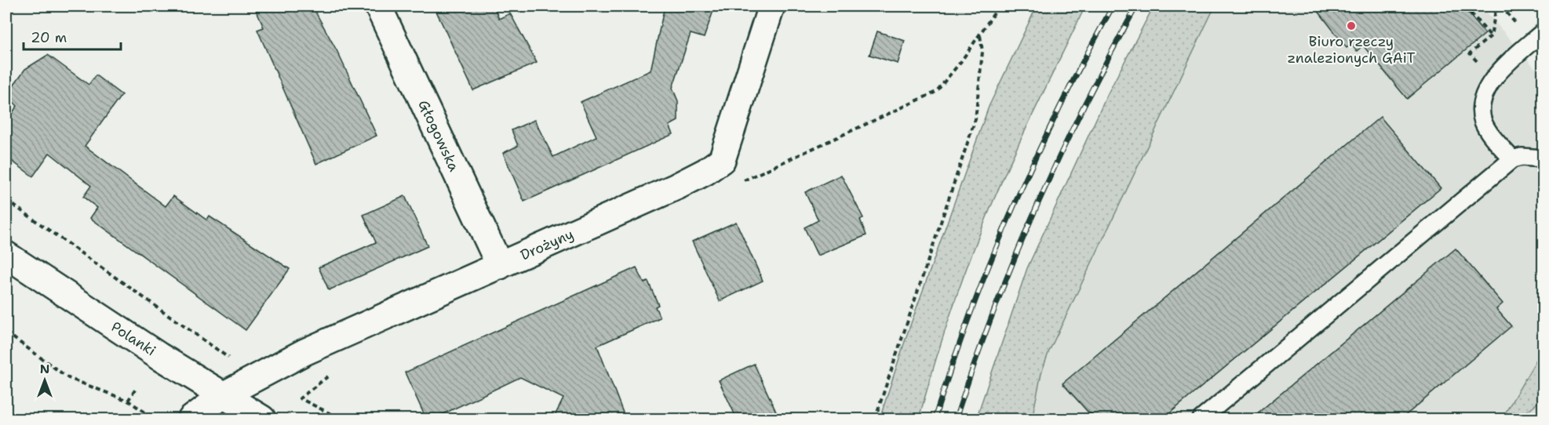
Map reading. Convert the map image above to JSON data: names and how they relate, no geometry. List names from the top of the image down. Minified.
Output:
{"streets":{"street":["Głogowska","Drożyny","Polanki"]},"crossings":[["Głogowska","Drożyny"],["Drożyny","Polanki"]],"places":["Biuro rzeczy znalezionych GAiT"],"scale_bar":"20 m","north":"top"}
